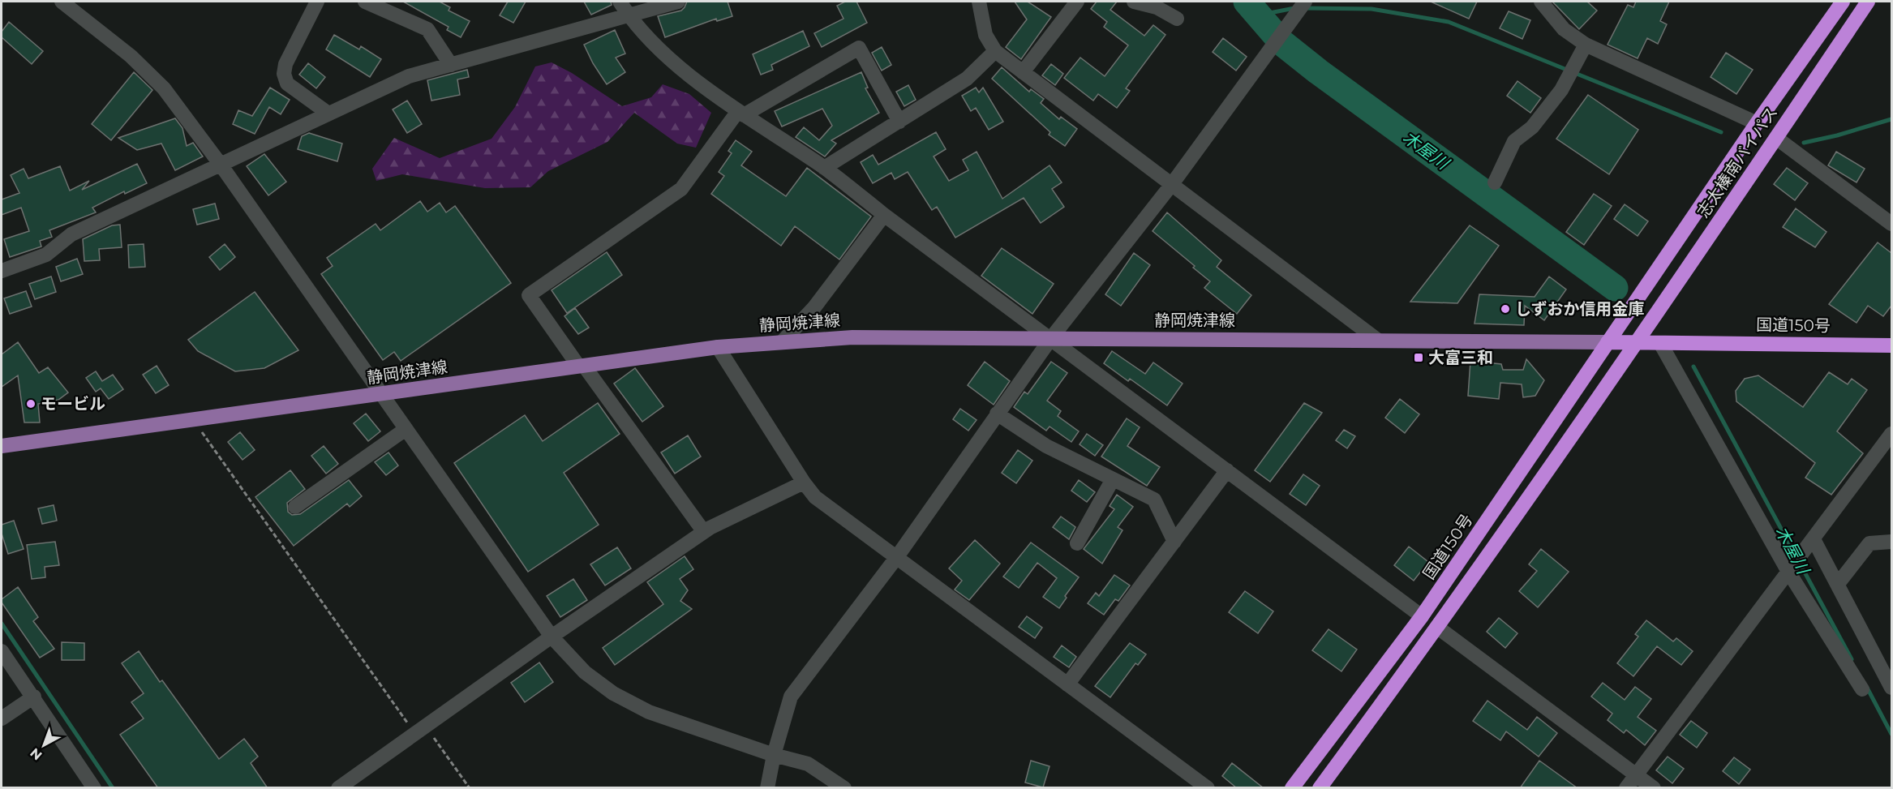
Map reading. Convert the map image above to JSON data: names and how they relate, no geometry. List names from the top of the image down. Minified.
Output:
{"streets":{"highway":["志太榛南バイパス","国道150号"],"main road":["静岡焼津線"]},"crossings":[["志太榛南バイパス","静岡焼津線"],["志太榛南バイパス","国道150号"],["静岡焼津線","国道150号"]],"water":["木屋川"],"places":{"other":["しずおか信用金庫","モービル"],"transit":["大富三和"]},"north":"bottom left"}
